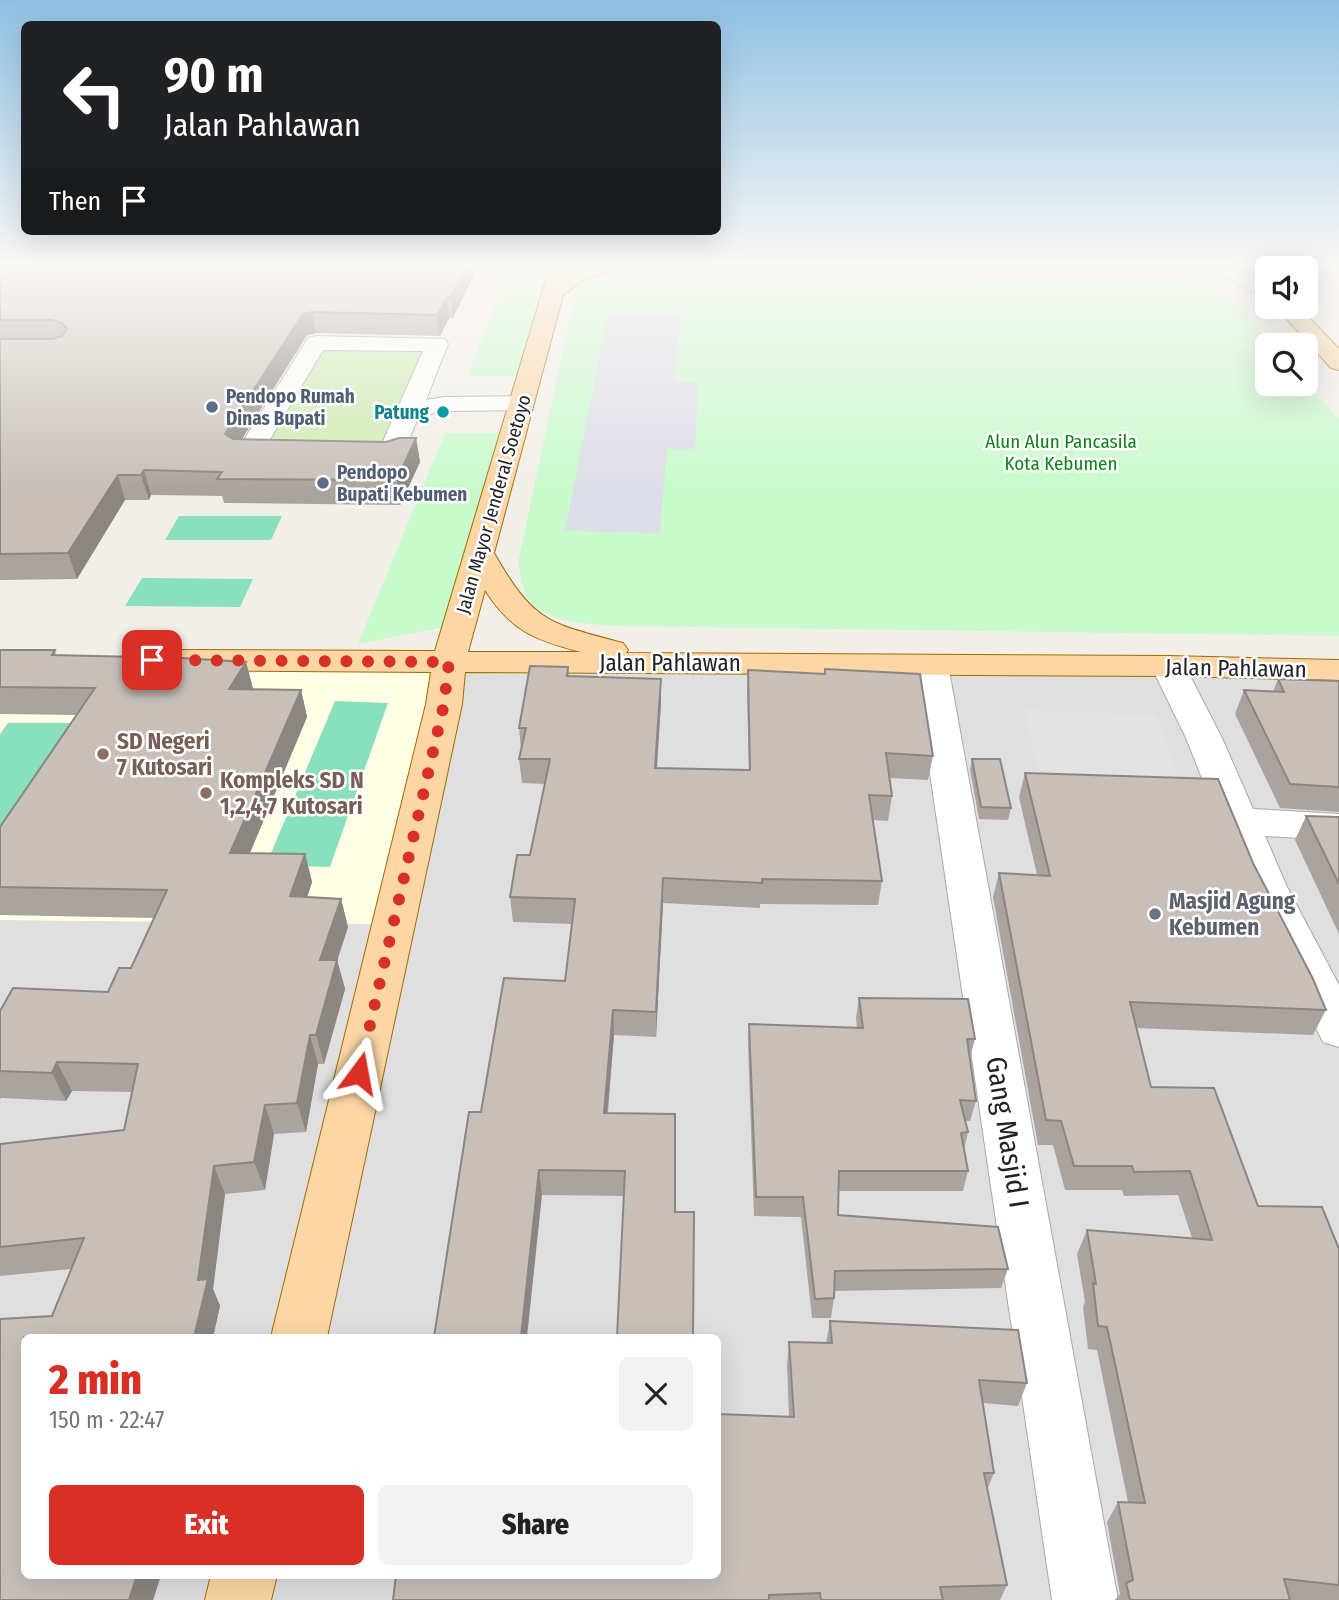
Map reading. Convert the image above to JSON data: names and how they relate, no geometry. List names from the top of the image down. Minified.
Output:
{"streets":{"main road":["Jalan Mayor Jenderal Soetoyo","Jalan Pahlawan"],"street":["Gang Masjid I"]},"crossings":[["Jalan Mayor Jenderal Soetoyo","Jalan Pahlawan"],["Jalan Pahlawan","Gang Masjid I"]],"parks":["Alun Alun Pancasila Kota Kebumen"],"places":["Pendopo Rumah Dinas Bupati","Patung","Pendopo Bupati Kebumen","SD Negeri 7 Kutosari","Kompleks SD N 1,2,4,7 Kutosari","Masjid Agung Kebumen"],"page":{"turn":["90 m","Jalan Pahlawan"],"then":"Then","heading":["2 min","150 m · 22:47"],"buttons":["Exit","Share"]}}
